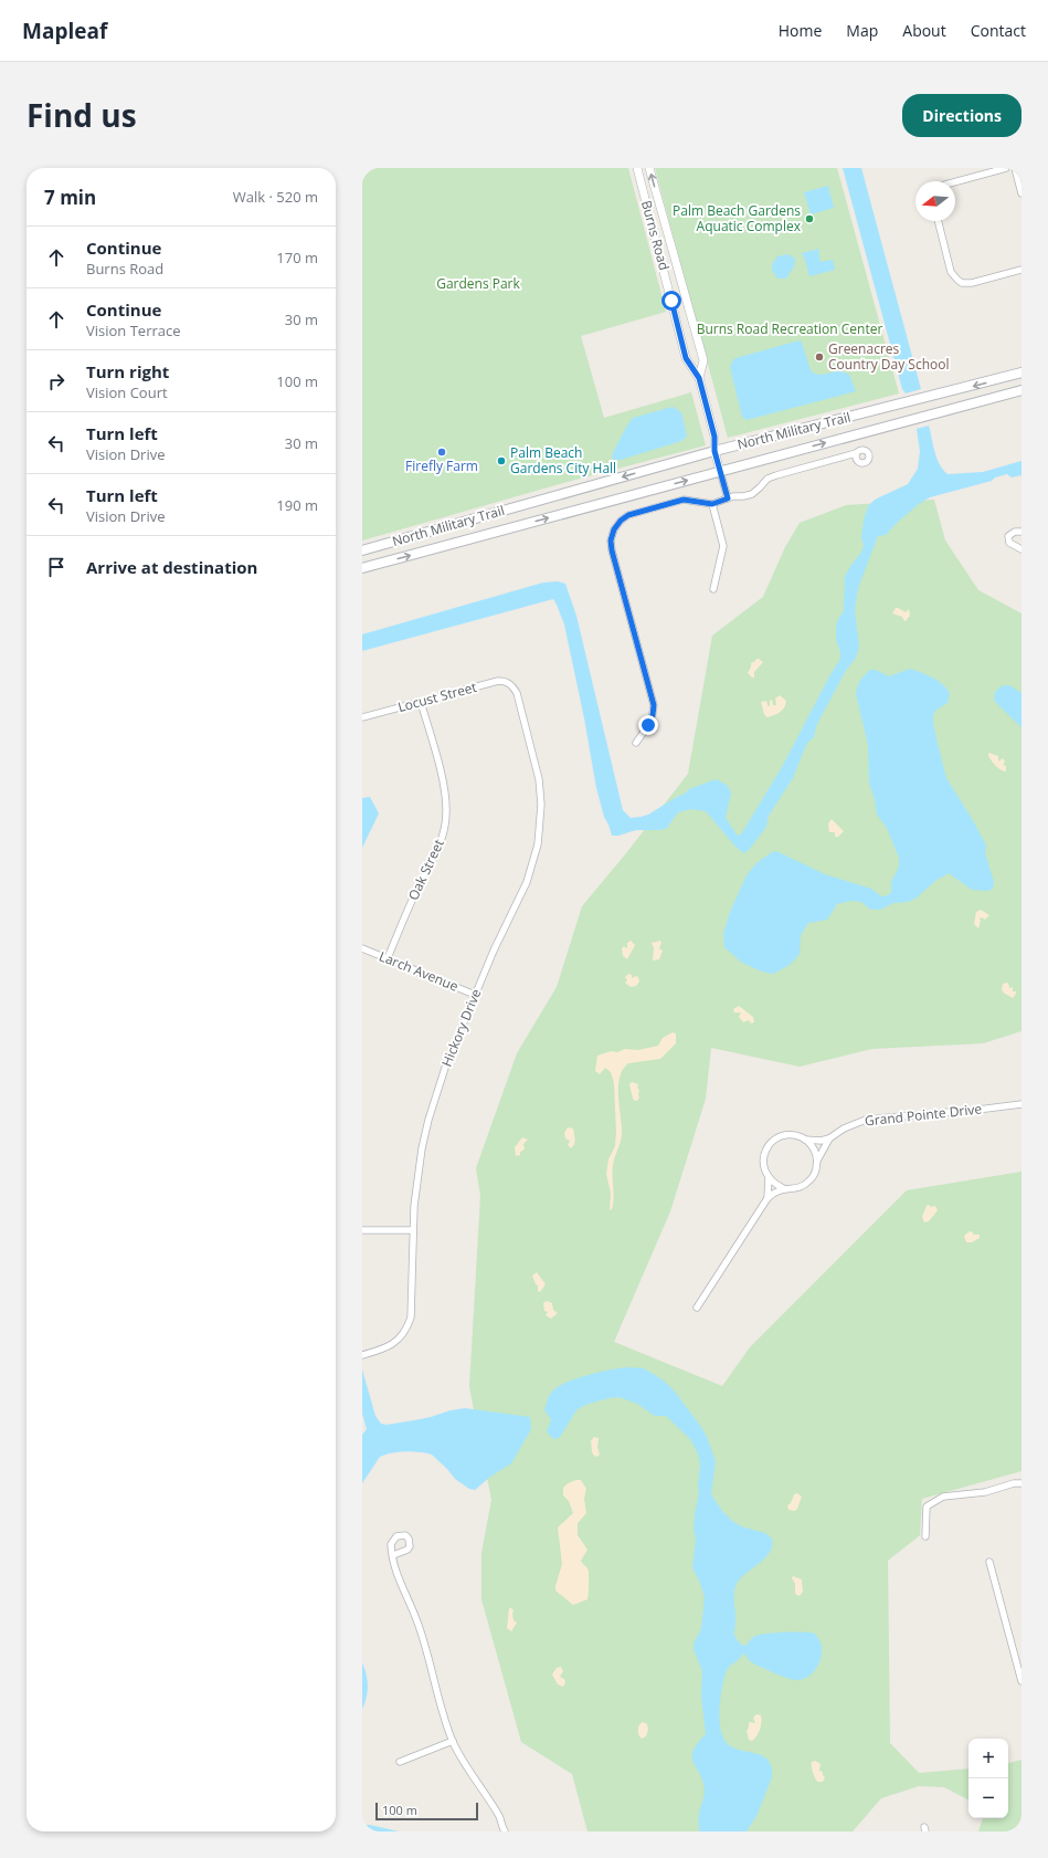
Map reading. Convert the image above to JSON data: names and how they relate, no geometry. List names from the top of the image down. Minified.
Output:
{"streets":{"main road":["North Military Trail"],"street":["Burns Road","Locust Street","Oak Street","Larch Avenue","Hickory Drive","Grand Pointe Drive"]},"crossings":[["Burns Road","North Military Trail"],["Locust Street","Oak Street"],["Locust Street","Hickory Drive"],["Oak Street","Larch Avenue"],["Larch Avenue","Hickory Drive"]],"parks":["Gardens Park","Burns Road Recreation Center"],"places":["Palm Beach Gardens Aquatic Complex","Greenacres Country Day School","Firefly Farm","Palm Beach Gardens City Hall"],"scale_bar":"100 m","north":"left","page":{"header":"Mapleaf","nav":["Home","Map","About","Contact"],"title":"Find us","buttons":"Directions","heading":["7 min","Walk · 520 m"],"list":[["Continue","Burns Road","170 m"],["Continue","Vision Terrace","30 m"],["Turn right","Vision Court","100 m"],["Turn left","Vision Drive","30 m"],["Turn left","Vision Drive","190 m"],"Arrive at destination"],"map_buttons":["+","−"],"scale":"100 m"}}
